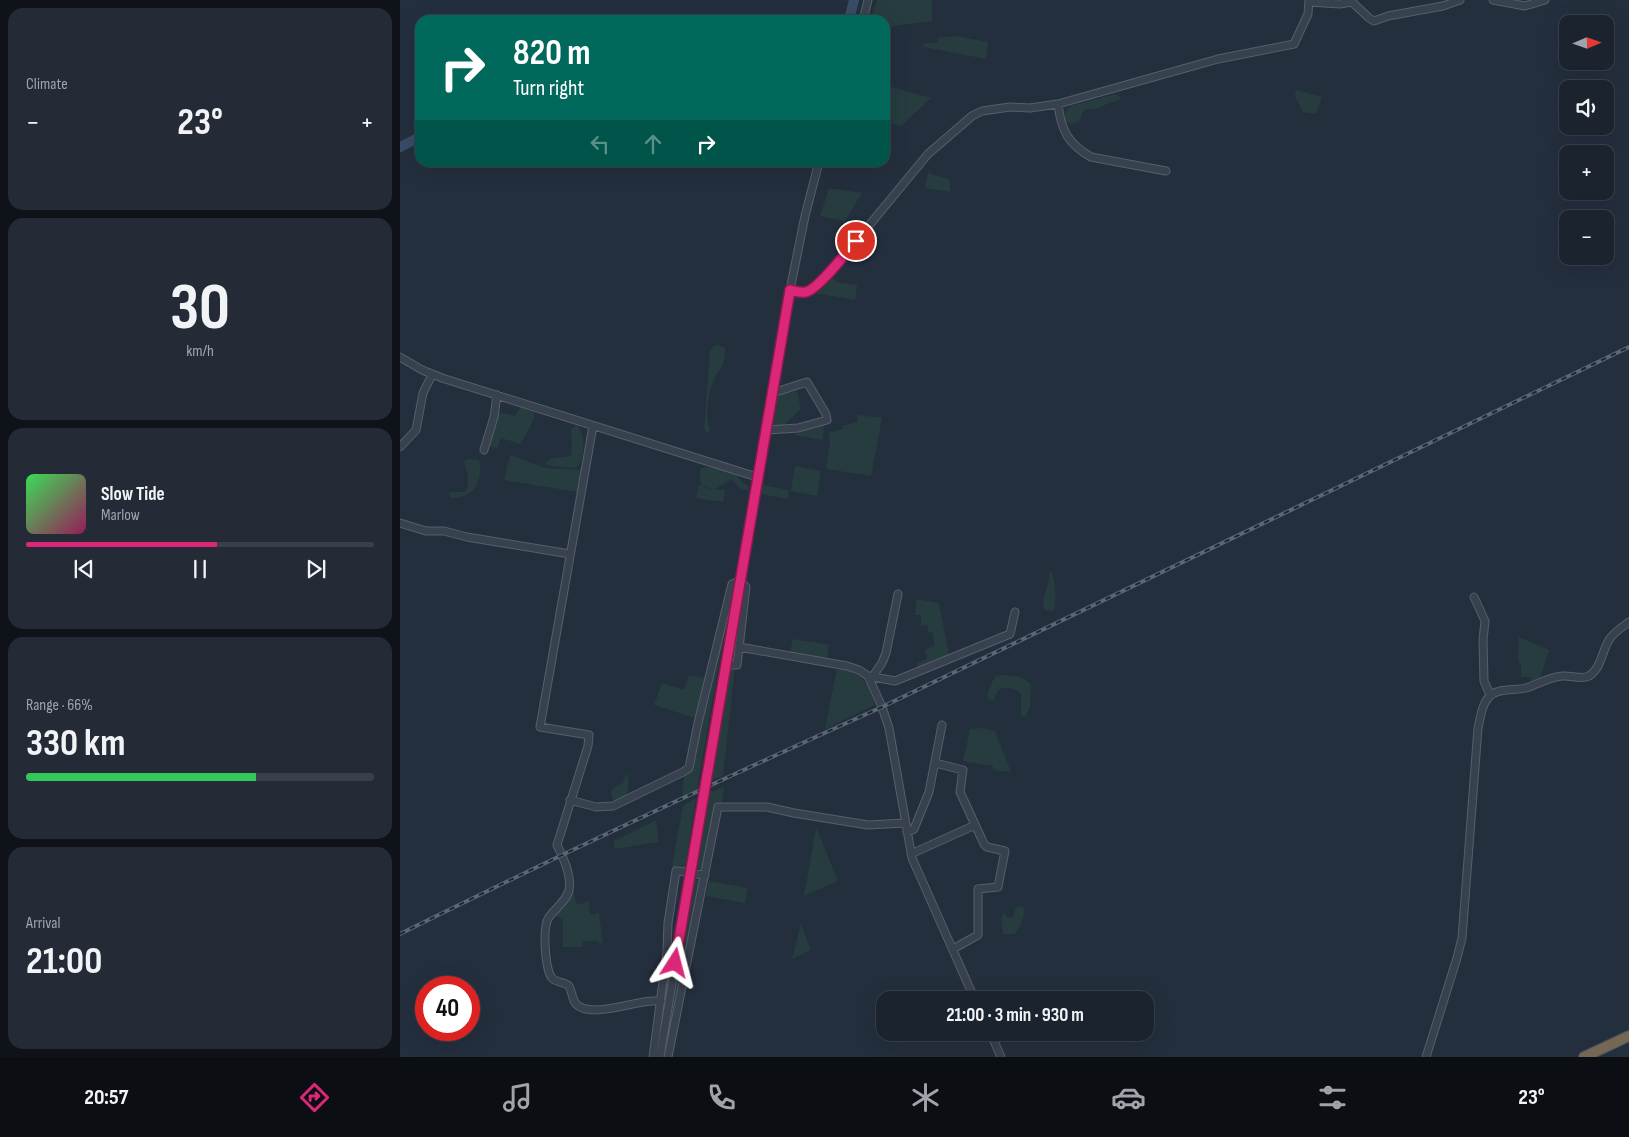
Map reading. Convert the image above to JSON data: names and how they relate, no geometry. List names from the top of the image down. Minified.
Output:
{"north":"right","page":{"tile":["Climate",["30","km/h"],["Range · 66%","330 km"],["Arrival","21:00"]],"map_buttons":["+","−"],"turn":["820 m","Turn right"],"heat":["−","23°","+"],"song":["Slow Tide","Marlow"],"limit":"40","trip":"21:00 · 3 min · 930 m","tabs":["20:57","23°"]}}
